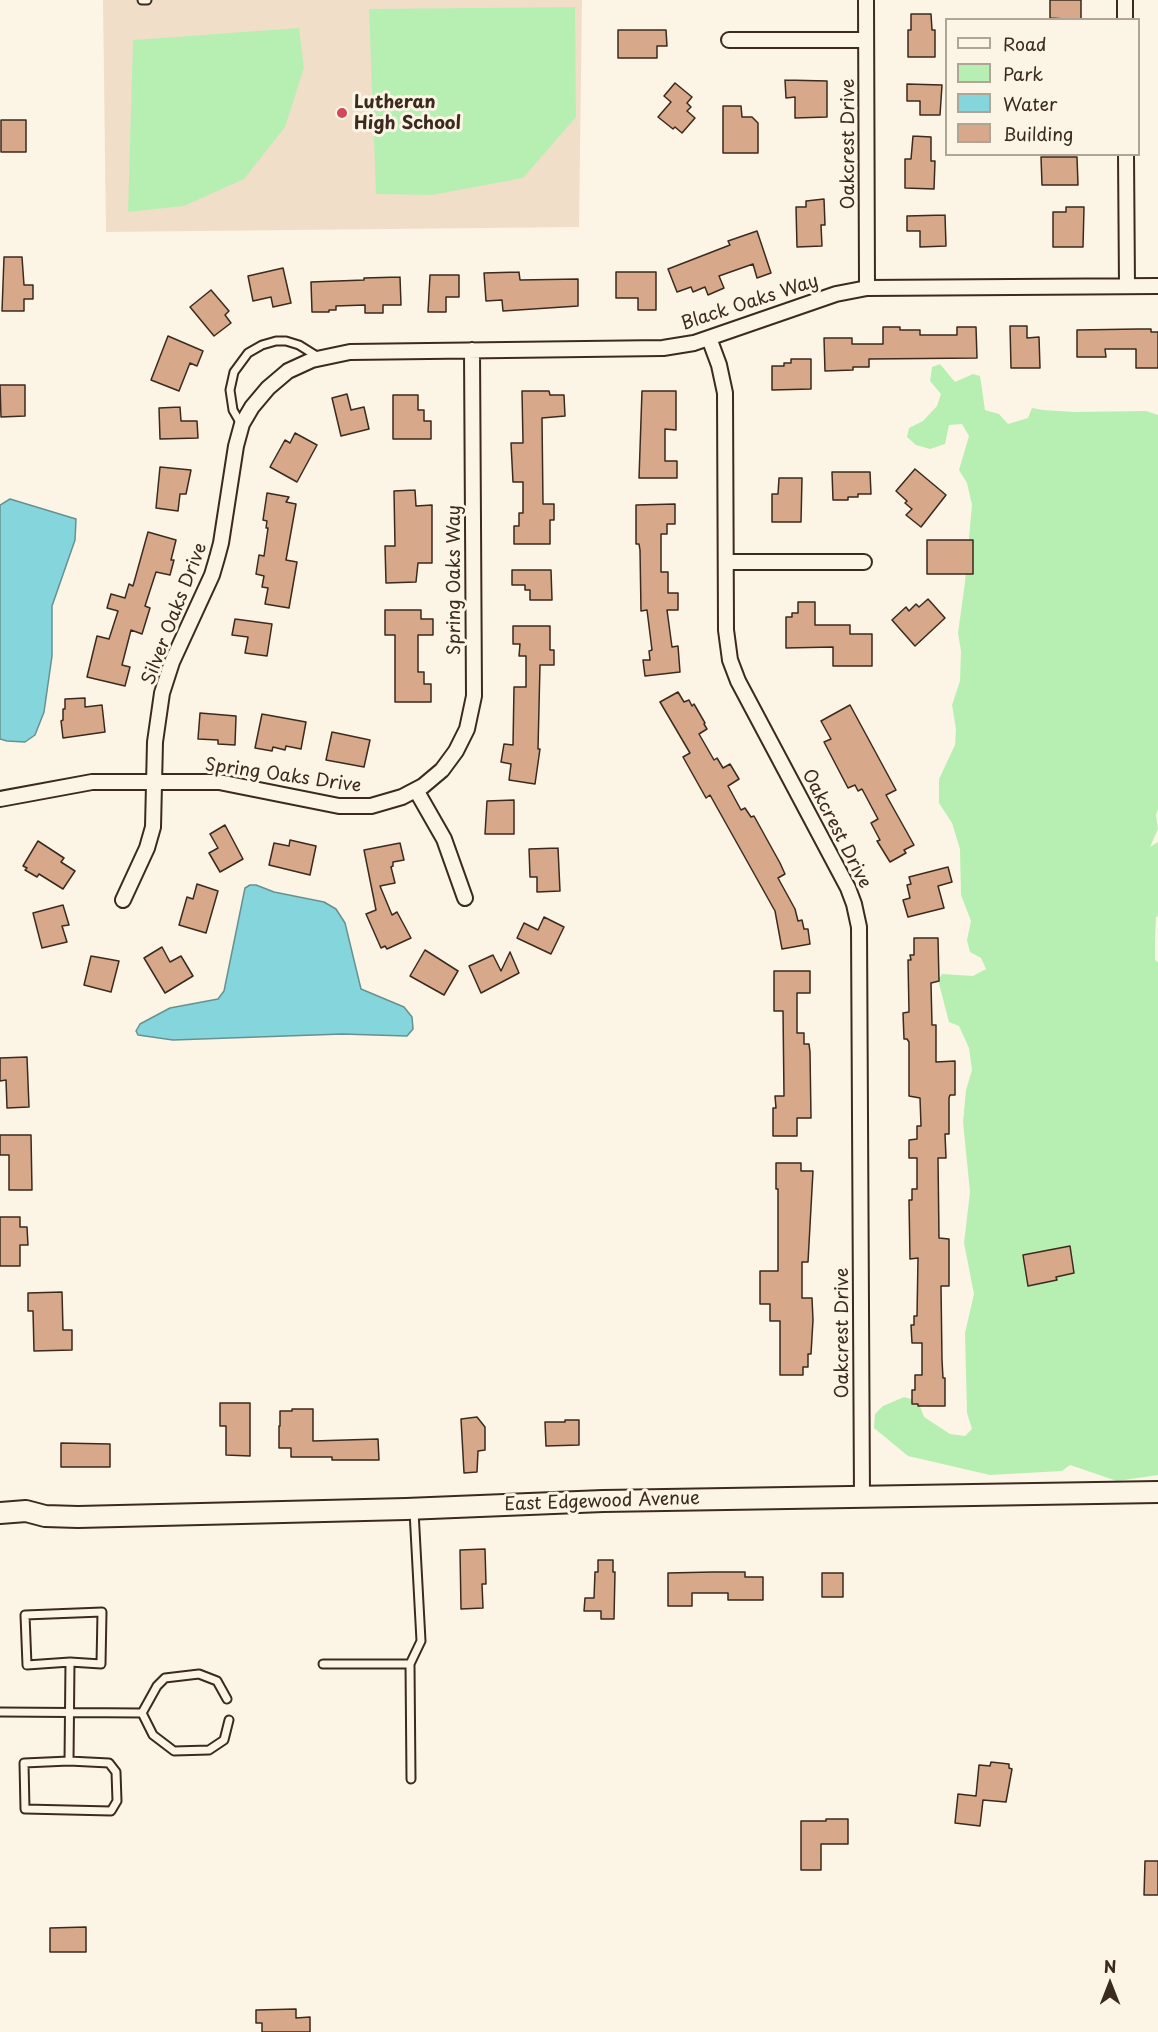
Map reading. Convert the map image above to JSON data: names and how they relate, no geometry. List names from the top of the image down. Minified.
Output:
{"streets":{"main road":["East Edgewood Avenue"],"street":["Oakcrest Drive","Black Oaks Way","Spring Oaks Way","Silver Oaks Drive","Spring Oaks Drive"]},"crossings":[["Oakcrest Drive","Black Oaks Way"],["Oakcrest Drive","East Edgewood Avenue"],["Black Oaks Way","Spring Oaks Way"],["Black Oaks Way","Silver Oaks Drive"],["Spring Oaks Way","Spring Oaks Drive"],["Silver Oaks Drive","Spring Oaks Drive"]],"places":["Lutheran High School"],"legend":["Road","Park","Water","Building"],"north":"top"}
